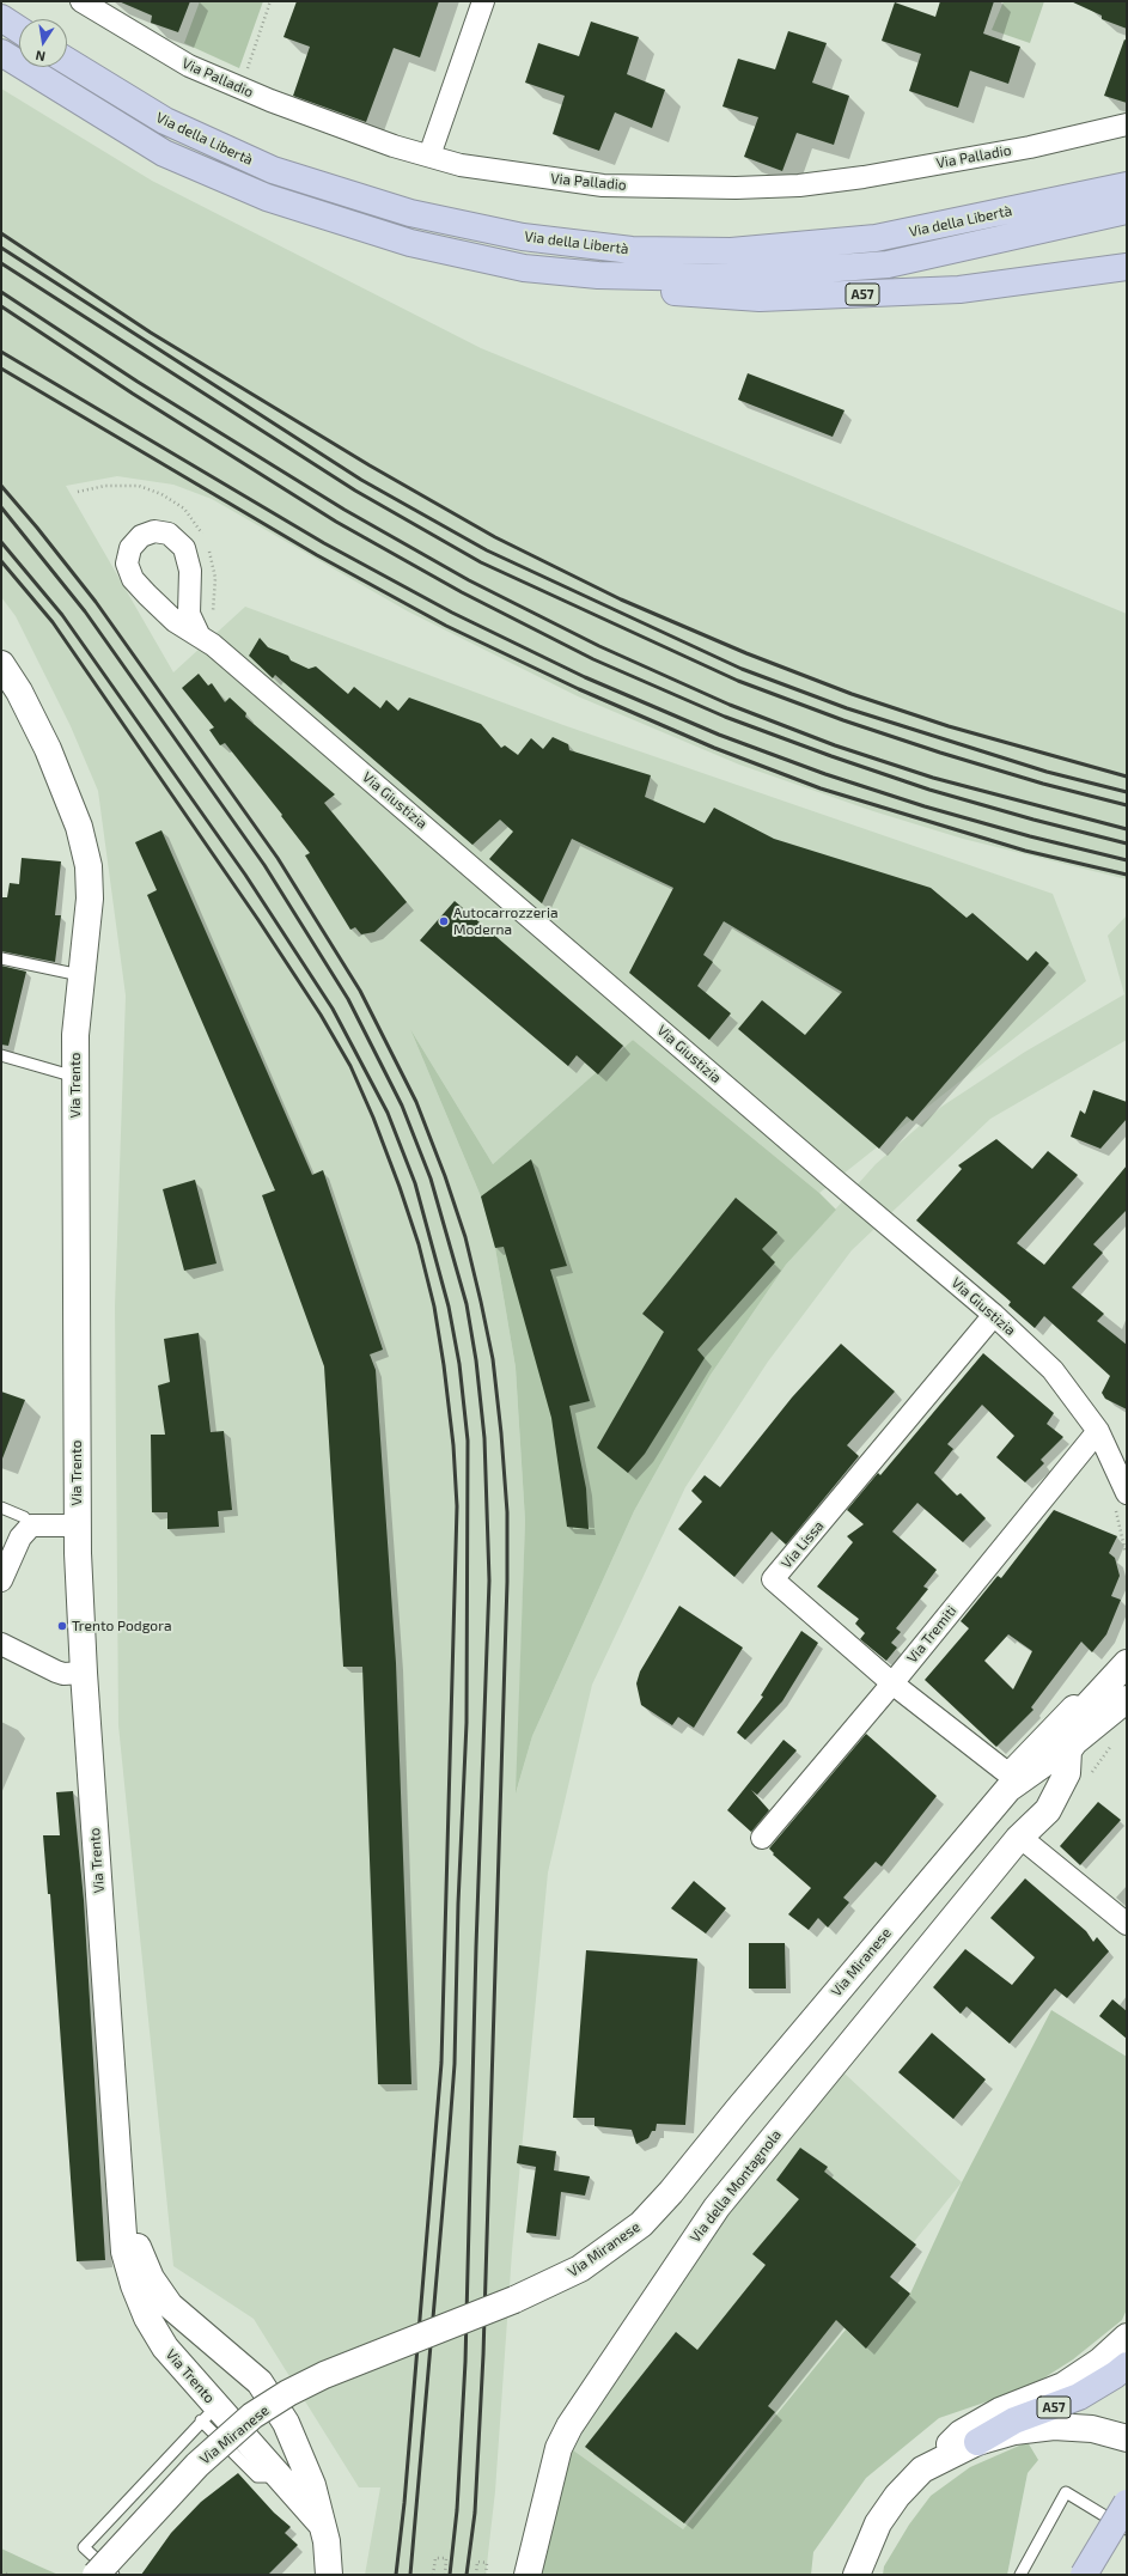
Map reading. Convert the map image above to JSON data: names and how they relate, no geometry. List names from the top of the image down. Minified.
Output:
{"streets":{"highway":["Via della Libertà","A57"],"street":["Via Palladio","Via Giustizia","Via Trento","Via Lissa","Via Tremiti","Via Miranese","Via della Montagnola"]},"crossings":[["Via della Libertà","A57"],["Via Giustizia","Via Lissa"],["Via Giustizia","Via Tremiti"],["Via Lissa","Via Tremiti"],["Via Lissa","Via Miranese"]],"places":["Autocarrozzeria Moderna","Trento Podgora"],"north":"bottom"}
